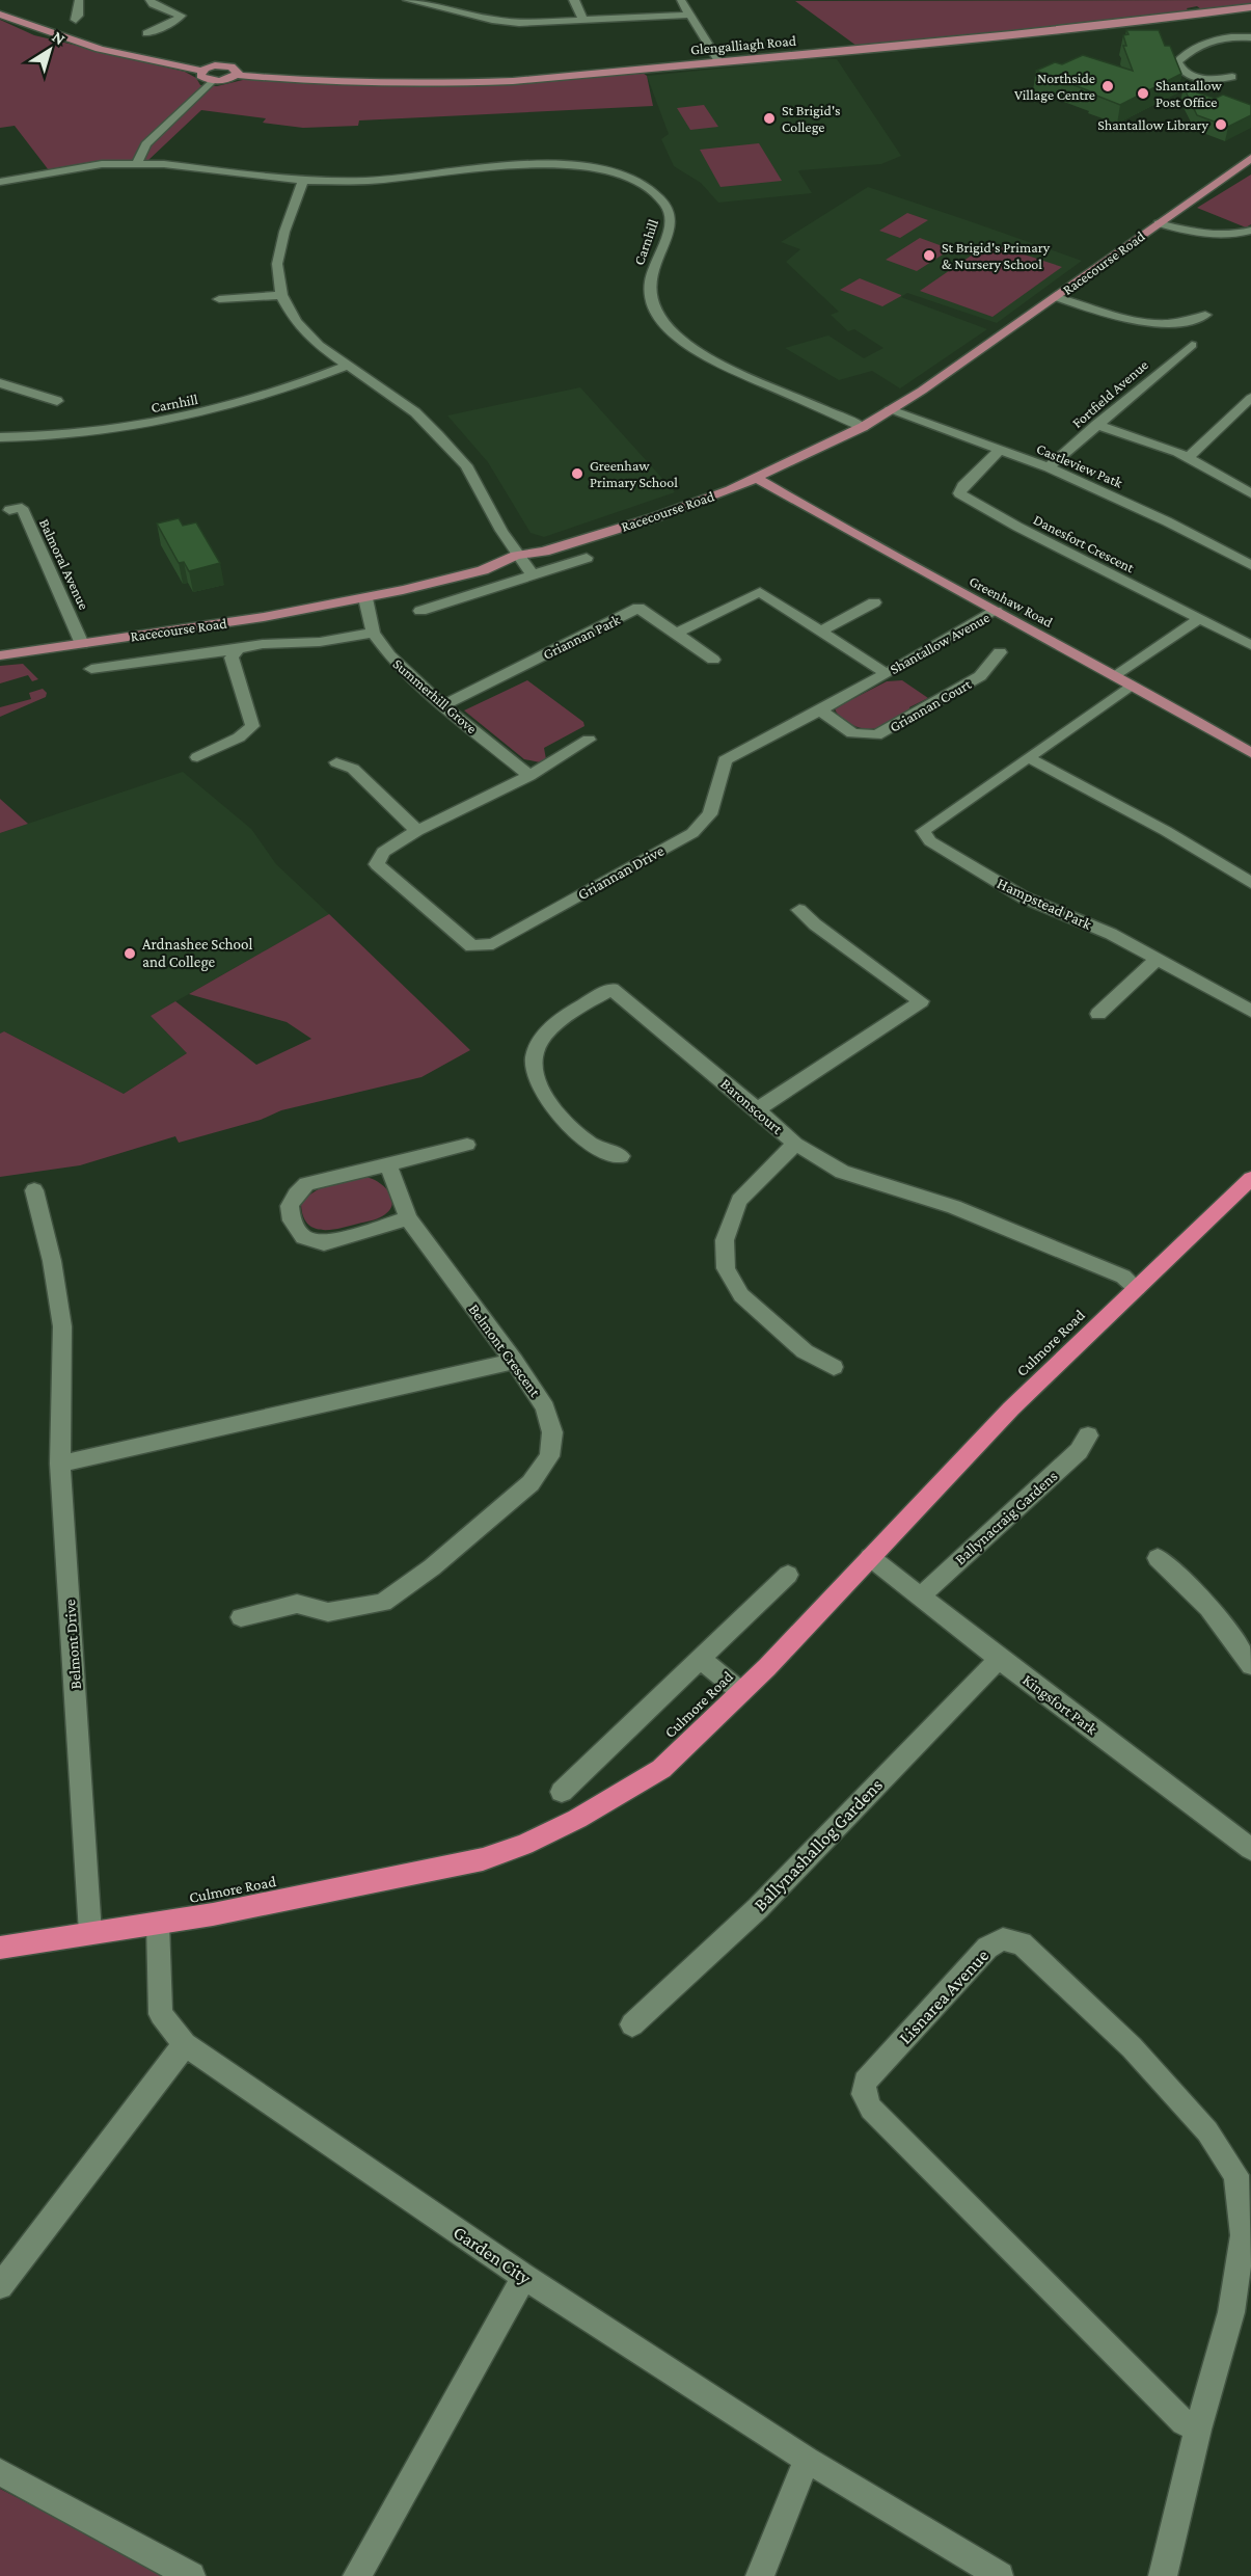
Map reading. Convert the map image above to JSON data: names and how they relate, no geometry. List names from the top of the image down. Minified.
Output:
{"streets":{"highway":["Culmore Road"],"main road":["Glengalliagh Road","Racecourse Road","Greenhaw Road"],"street":["Carnhill","Fortfield Avenue","Castleview Patk","Danesfort Crescent","Balmoral Avenue","Griannan Park","Shantallow Avenue","Summerhill Grove","Griannan Court","Griannan Drive","Hampstead Park","Baronscourt","Belmont Crescent","Ballynacraig Gardens","Belmont Drive","Kingsfort Park","Ballynashallog Gardens","Lisnarea Avenue","Garden City"]},"crossings":[["Carnhill","Racecourse Road"],["Racecourse Road","Castleview Patk"],["Racecourse Road","Balmoral Avenue"],["Racecourse Road","Greenhaw Road"],["Racecourse Road","Summerhill Grove"],["Fortfield Avenue","Castleview Patk"],["Castleview Patk","Danesfort Crescent"],["Greenhaw Road","Shantallow Avenue"],["Greenhaw Road","Hampstead Park"],["Griannan Park","Shantallow Avenue"],["Griannan Park","Summerhill Grove"],["Shantallow Avenue","Griannan Drive"],["Summerhill Grove","Griannan Drive"],["Griannan Court","Griannan Drive"],["Baronscourt","Culmore Road"],["Culmore Road","Belmont Drive"],["Culmore Road","Kingsfort Park"],["Culmore Road","Garden City"],["Ballynacraig Gardens","Kingsfort Park"],["Kingsfort Park","Ballynashallog Gardens"]],"places":["Northside Village Centre","Shantallow Post Office","St Brigid's College","Shantallow Library","St Brigid's Primary & Nursery School","Greenhaw Primary School","Ardnashee School and College"],"north":"top right"}
